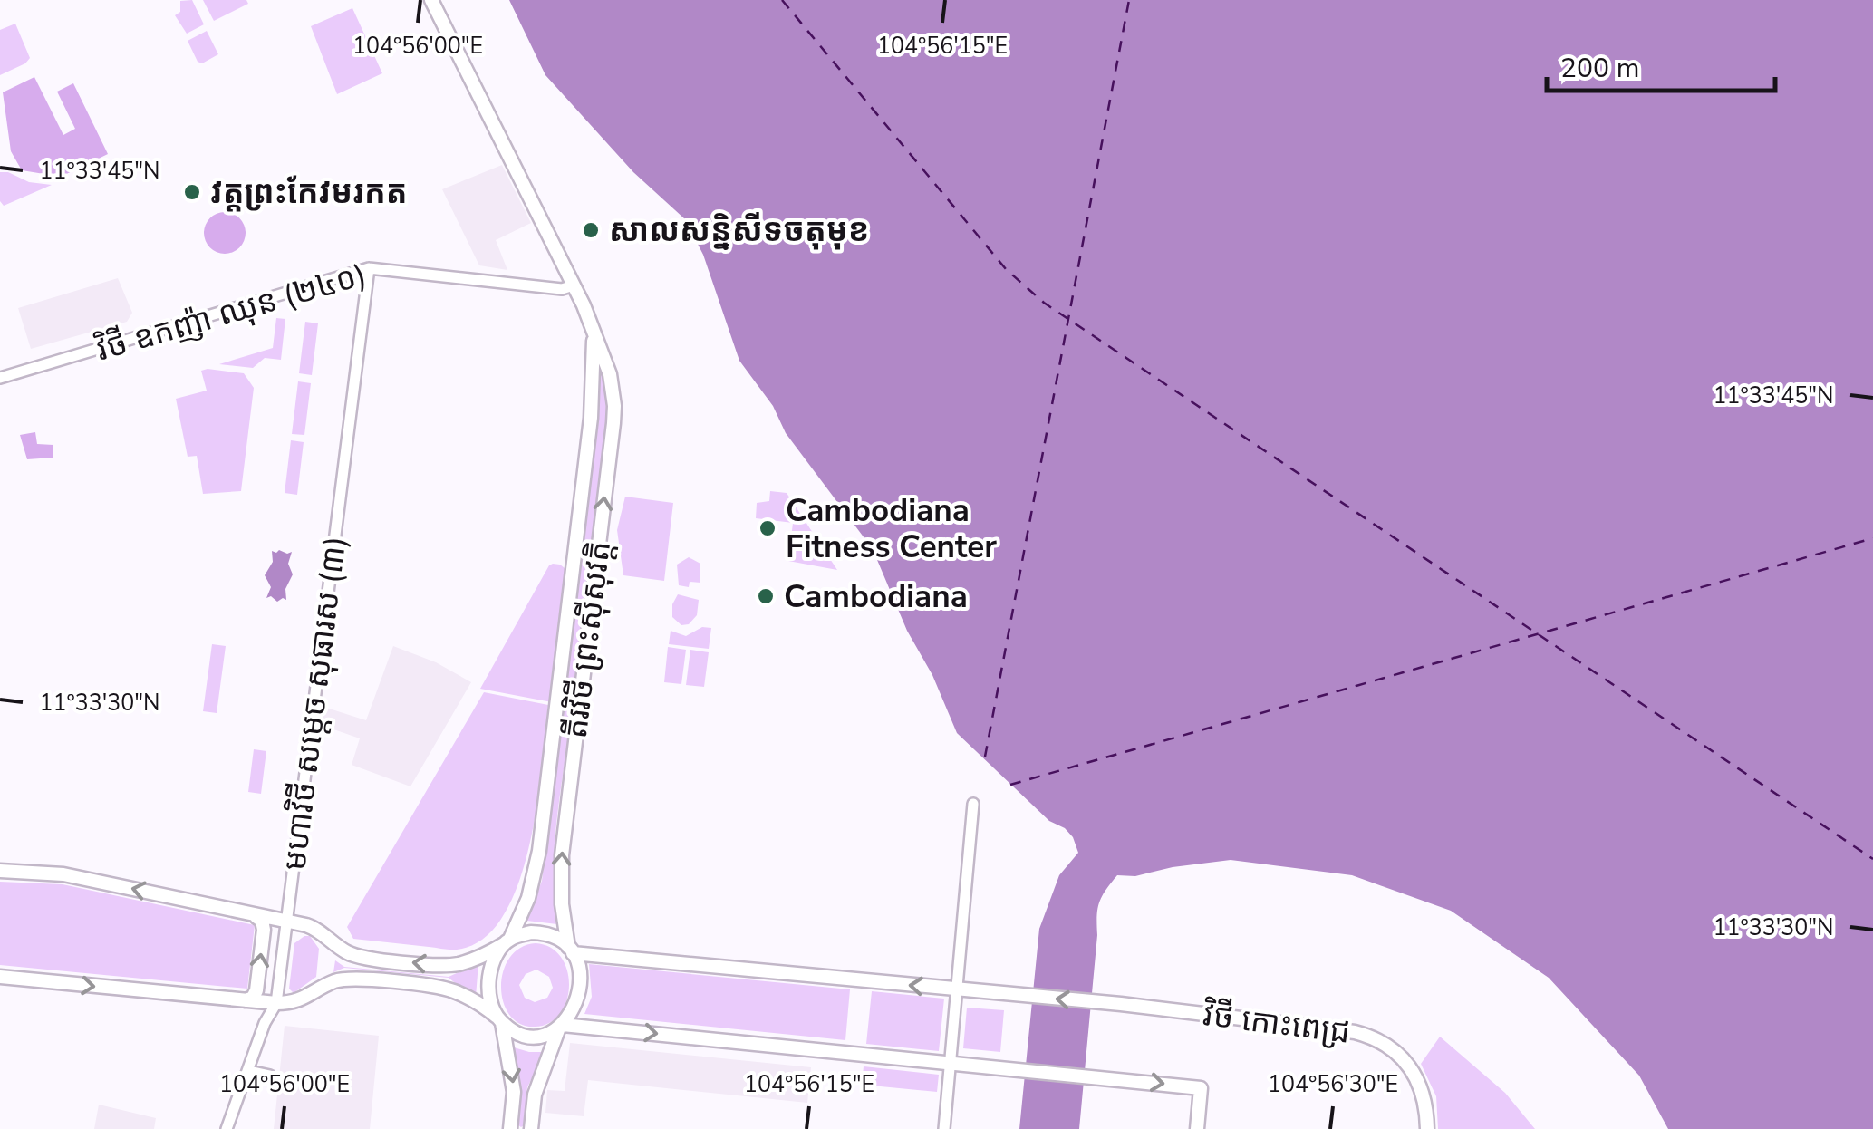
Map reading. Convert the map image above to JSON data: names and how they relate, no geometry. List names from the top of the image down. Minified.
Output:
{"streets":{"main road":["តីរវិថី ព្រះស៊ីសុវត្តិ","វិថី កោះពេជ្រ"],"street":["វិថី ឧកញ៉ា ឈុន (២៤០)","មហាវិថី សម្តេច សុធារស (៣)"]},"crossings":[["វិថី ឧកញ៉ា ឈុន (២៤០)","តីរវិថី ព្រះស៊ីសុវត្តិ"],["វិថី ឧកញ៉ា ឈុន (២៤០)","មហាវិថី សម្តេច សុធារស (៣)"],["តីរវិថី ព្រះស៊ីសុវត្តិ","វិថី កោះពេជ្រ"]],"places":["វត្តព្រះកែវមរកត","សាលសន្និសីទចតុមុខ","Cambodiana Fitness Center","Cambodiana"],"scale_bar":"200 m","coordinates":["104°56'00\"E","104°56'15\"E","11°33'45\"N","11°33'30\"N","104°56'30\"E"]}
